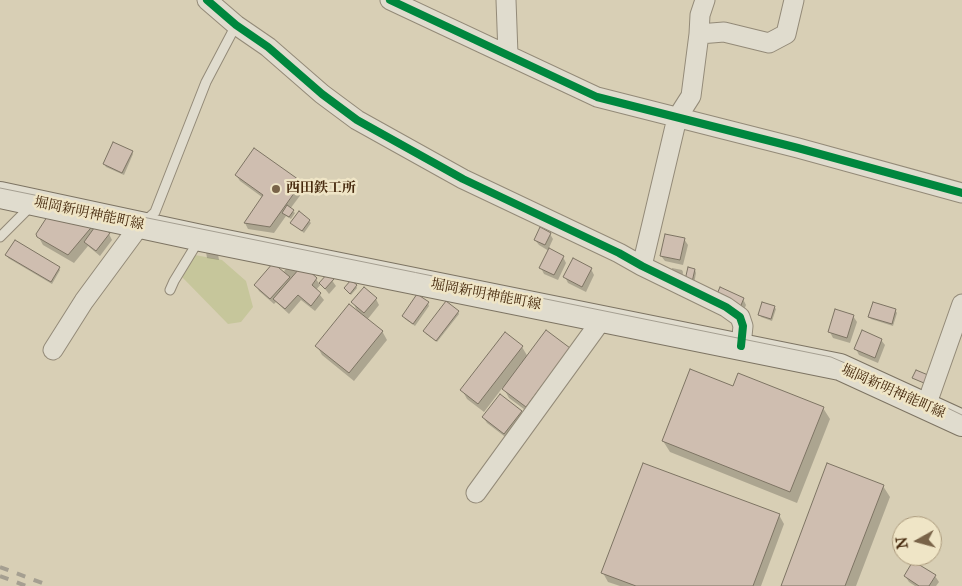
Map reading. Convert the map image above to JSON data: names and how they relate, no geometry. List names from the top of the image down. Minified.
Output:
{"streets":{"main road":["堀岡新明神能町線"]},"places":["西田鉄工所"],"north":"left"}
